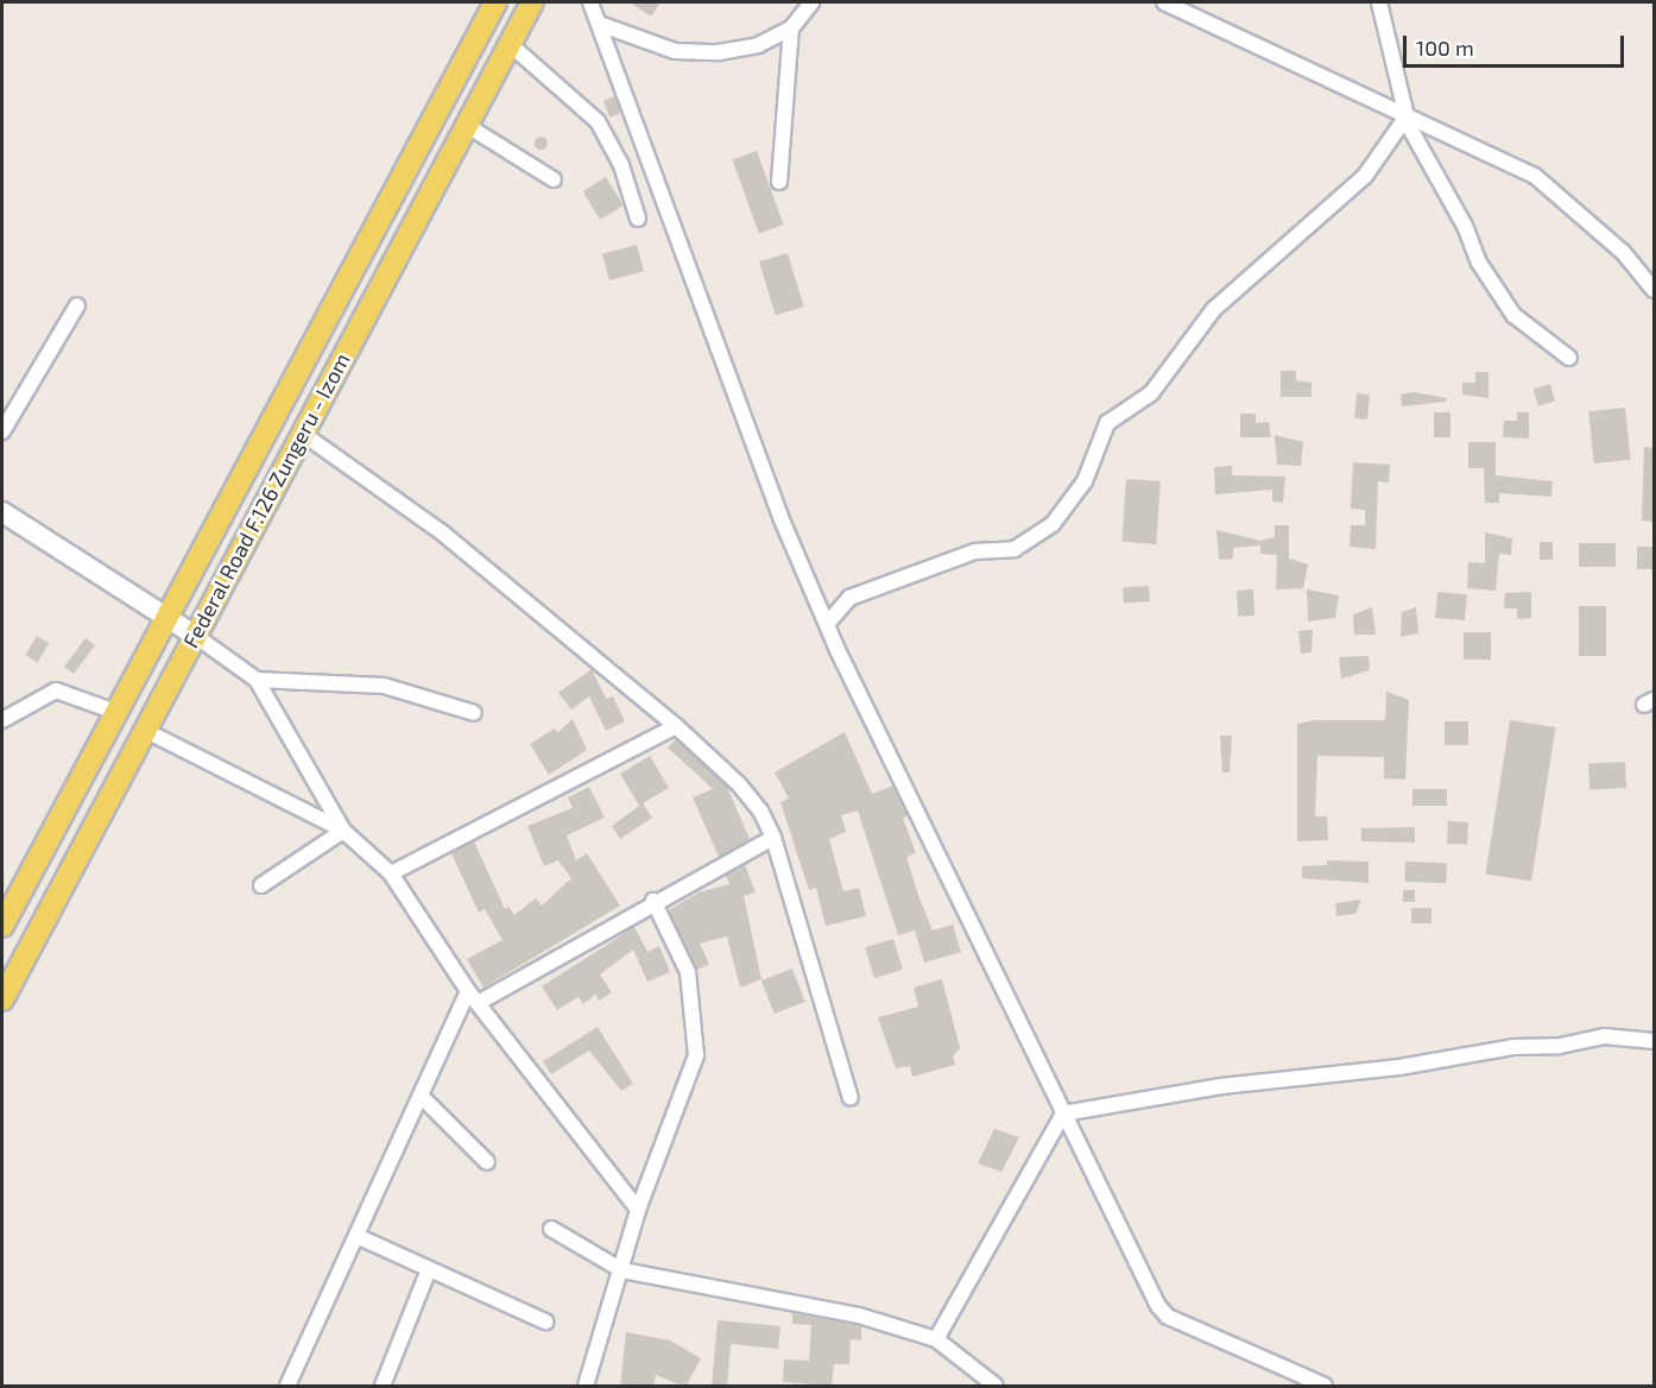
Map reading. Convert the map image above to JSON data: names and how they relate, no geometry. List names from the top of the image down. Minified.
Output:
{"streets":{"main road":["Federal Road F.126 Zungeru - Izom"]},"scale_bar":"100 m"}
